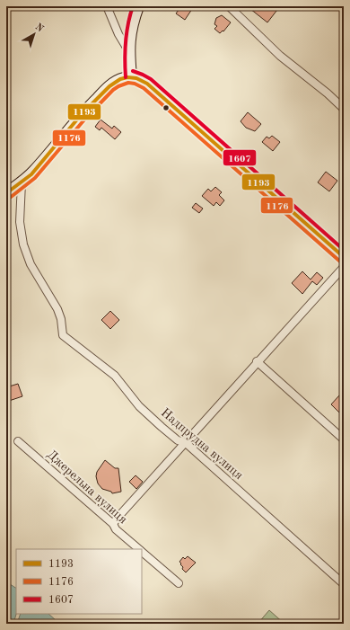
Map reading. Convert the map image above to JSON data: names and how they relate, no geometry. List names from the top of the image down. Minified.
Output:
{"streets":{"street":["Надпрудна вулиця","Джерельна вулиця"]},"lines":["transit line 1607","transit line 1193","transit line 1176"],"legend":["1193","1176","1607"],"north":"top right"}
